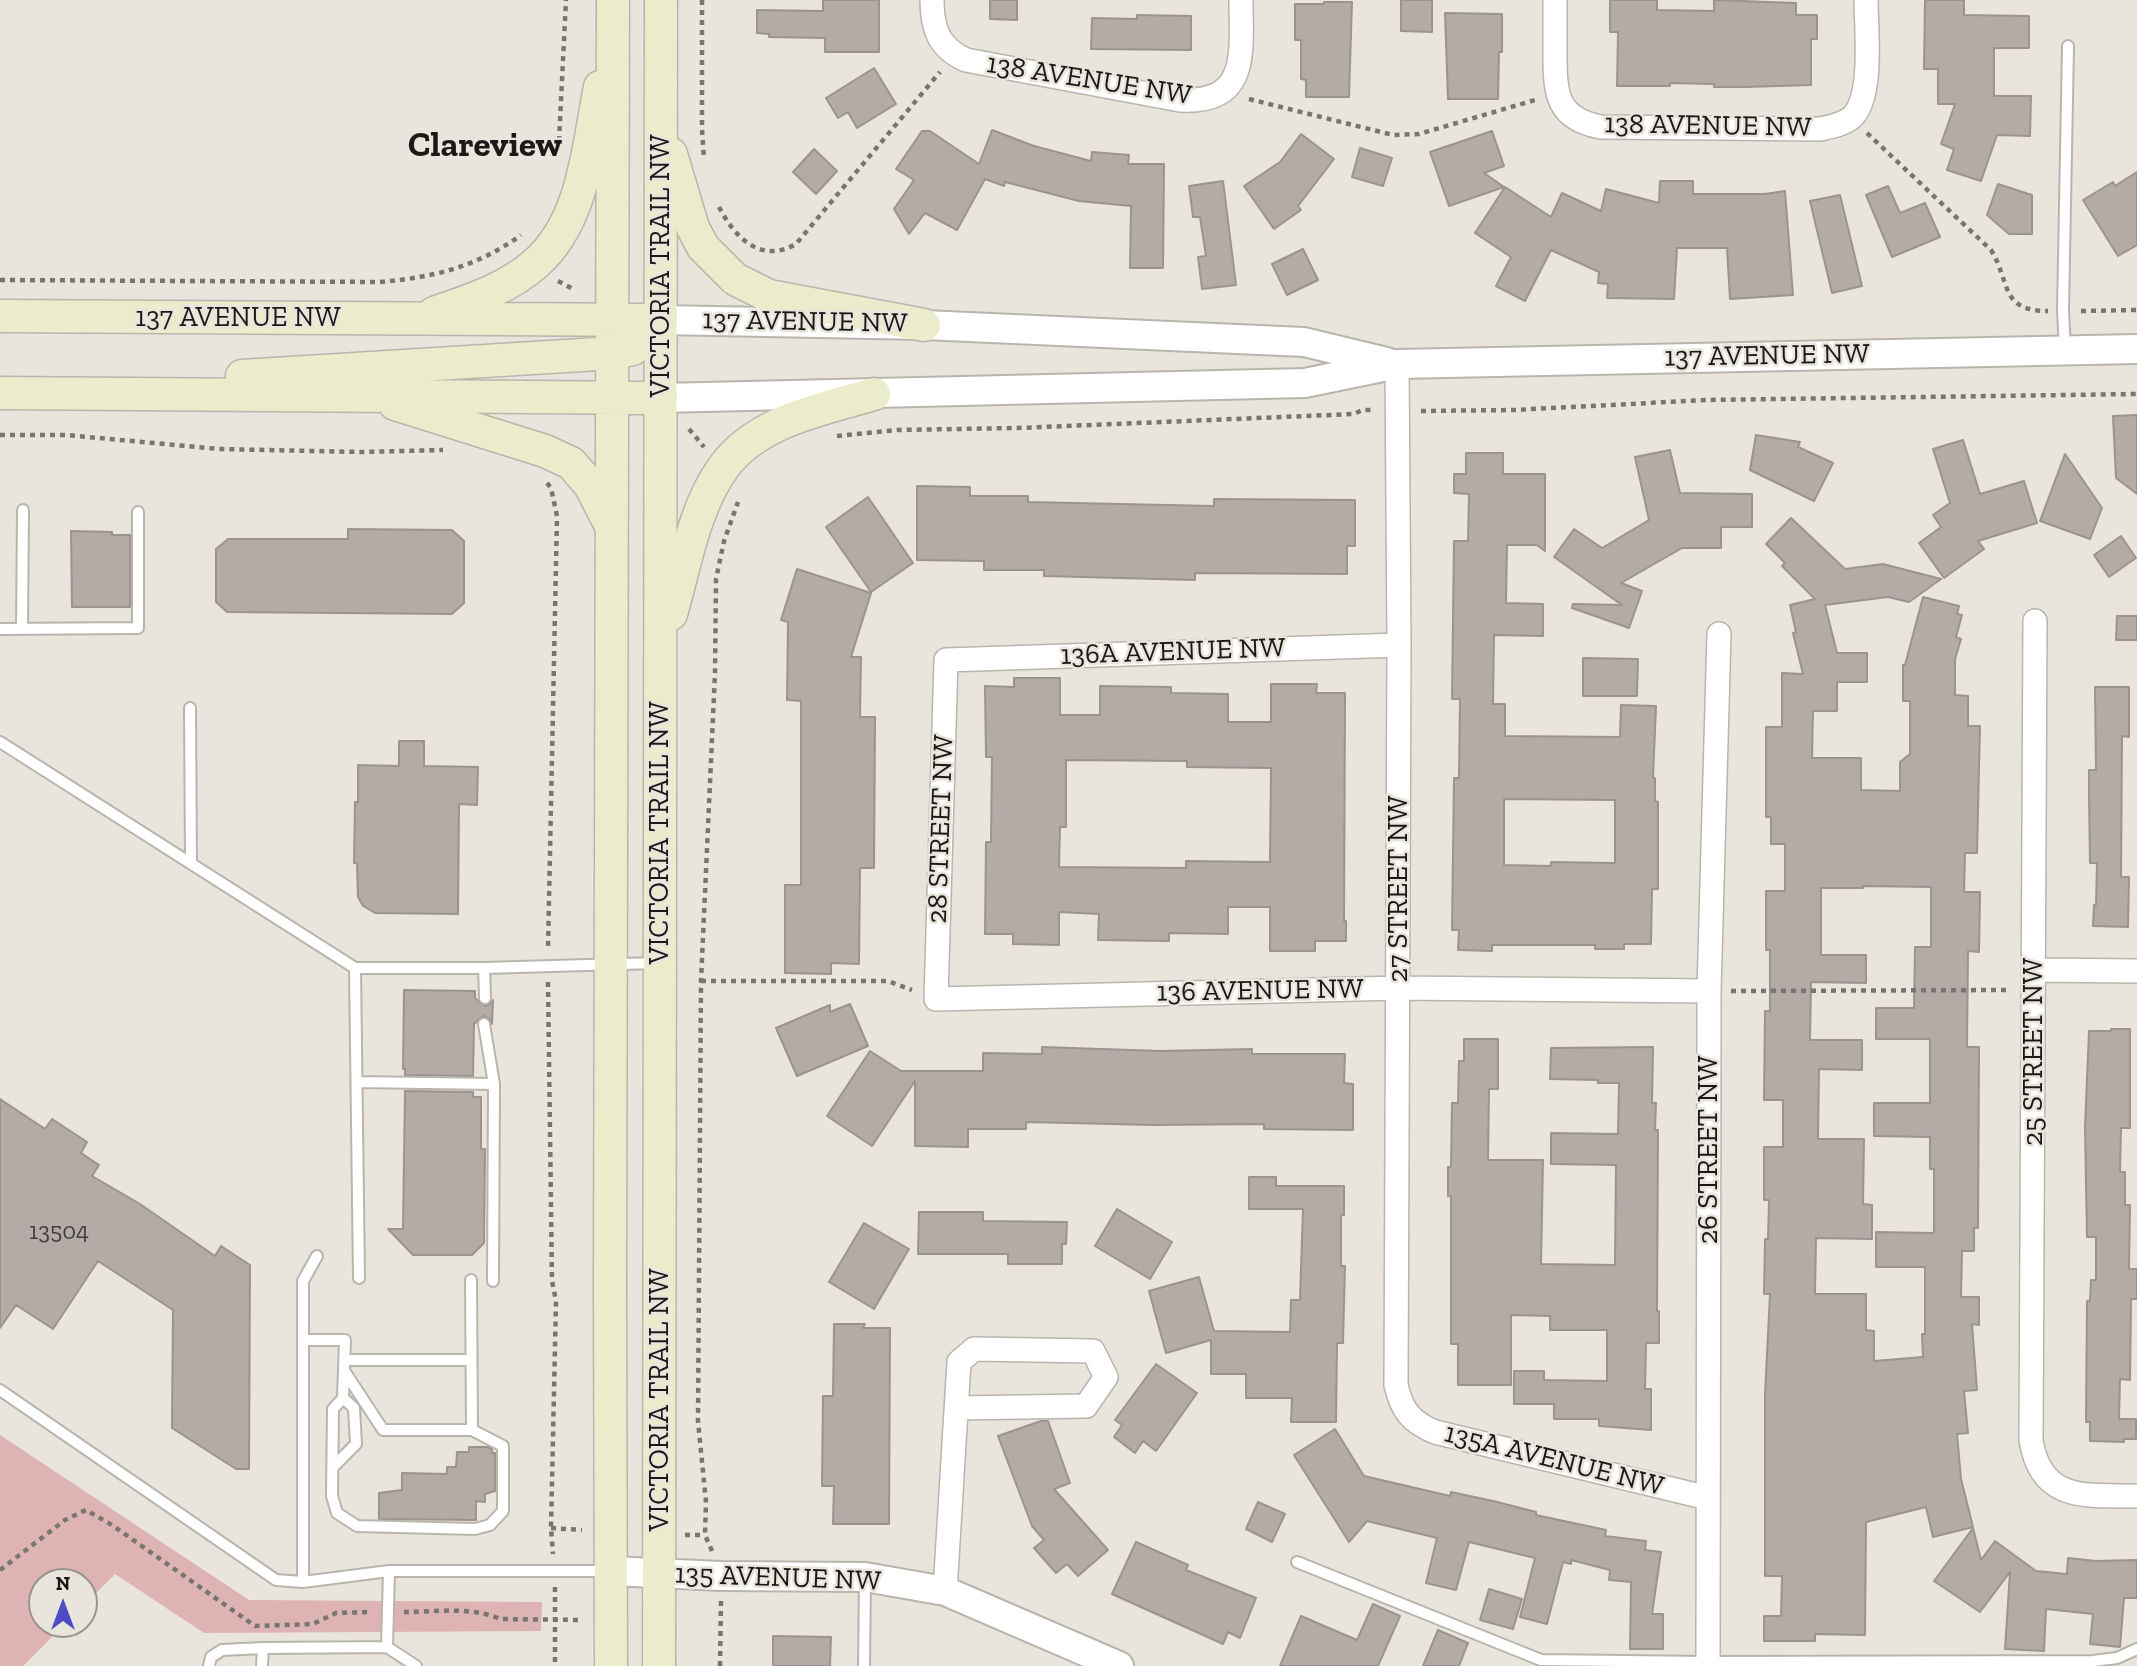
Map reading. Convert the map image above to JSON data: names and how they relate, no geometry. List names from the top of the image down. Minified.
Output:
{"streets":{"main road":["VICTORIA TRAIL NW","137 AVENUE NW"],"street":["138 AVENUE NW","136A AVENUE NW","28 STREET NW","27 STREET NW","136 AVENUE NW","25 STREET NW","26 STREET NW","135A AVENUE NW","135 AVENUE NW"]},"crossings":[["VICTORIA TRAIL NW","137 AVENUE NW"],["VICTORIA TRAIL NW","135 AVENUE NW"],["137 AVENUE NW","27 STREET NW"],["136A AVENUE NW","28 STREET NW"],["136A AVENUE NW","27 STREET NW"],["28 STREET NW","136 AVENUE NW"],["27 STREET NW","136 AVENUE NW"],["27 STREET NW","135A AVENUE NW"],["136 AVENUE NW","26 STREET NW"],["26 STREET NW","135A AVENUE NW"]],"districts":["Clareview"],"house_numbers":["13504"],"north":"top"}
